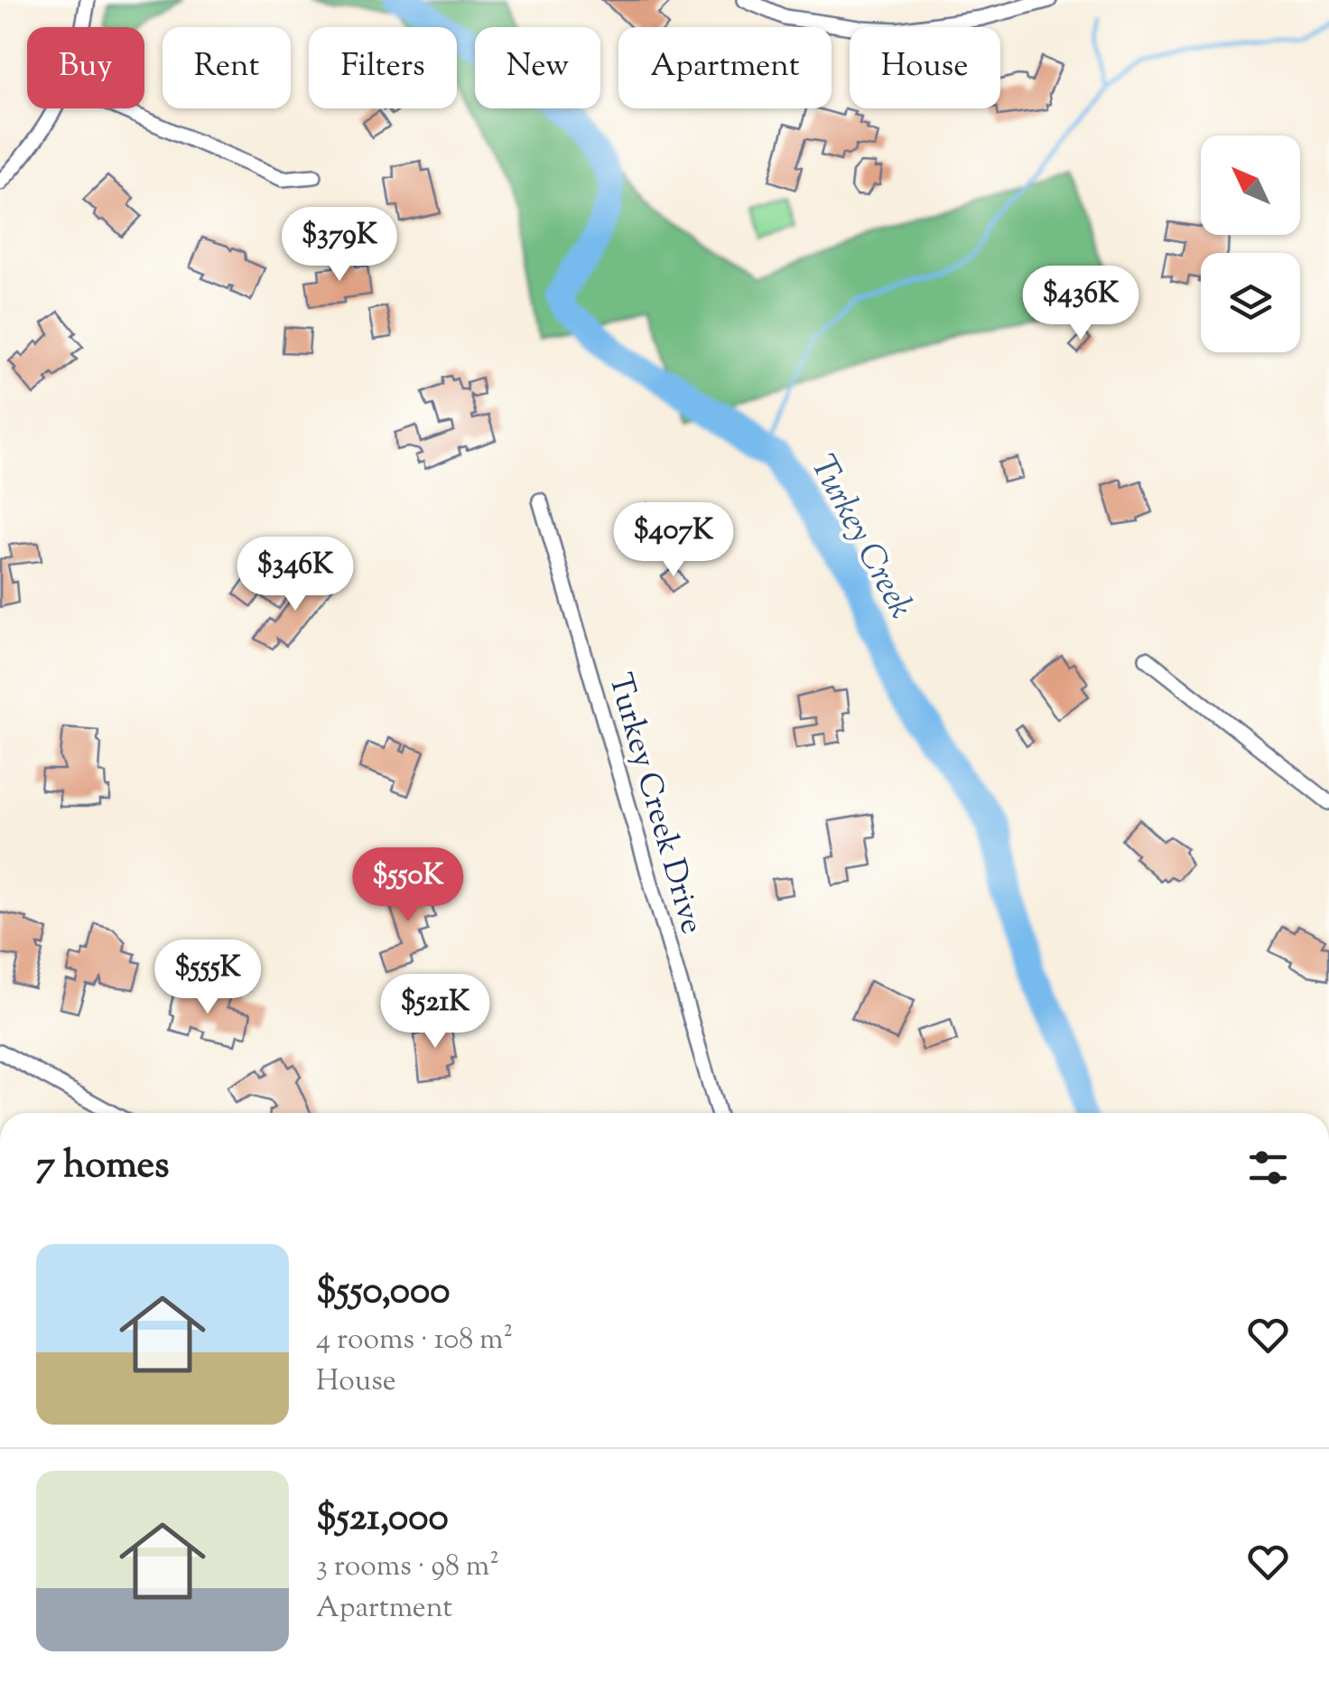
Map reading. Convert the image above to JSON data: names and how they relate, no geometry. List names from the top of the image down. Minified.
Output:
{"streets":{"street":["Turkey Creek Drive"]},"water":["Turkey Creek"],"north":"top left","page":{"chip":["Buy","Rent","Filters","New","Apartment","House"],"price":["$379K","$436K","$407K","$346K","$550K","$555K","$521K"],"heading":"7 homes","list":[{"name":"$550,000","note":"4 rooms · 108 m² · House"},{"name":"$521,000","note":"3 rooms · 98 m² · Apartment"}]}}
